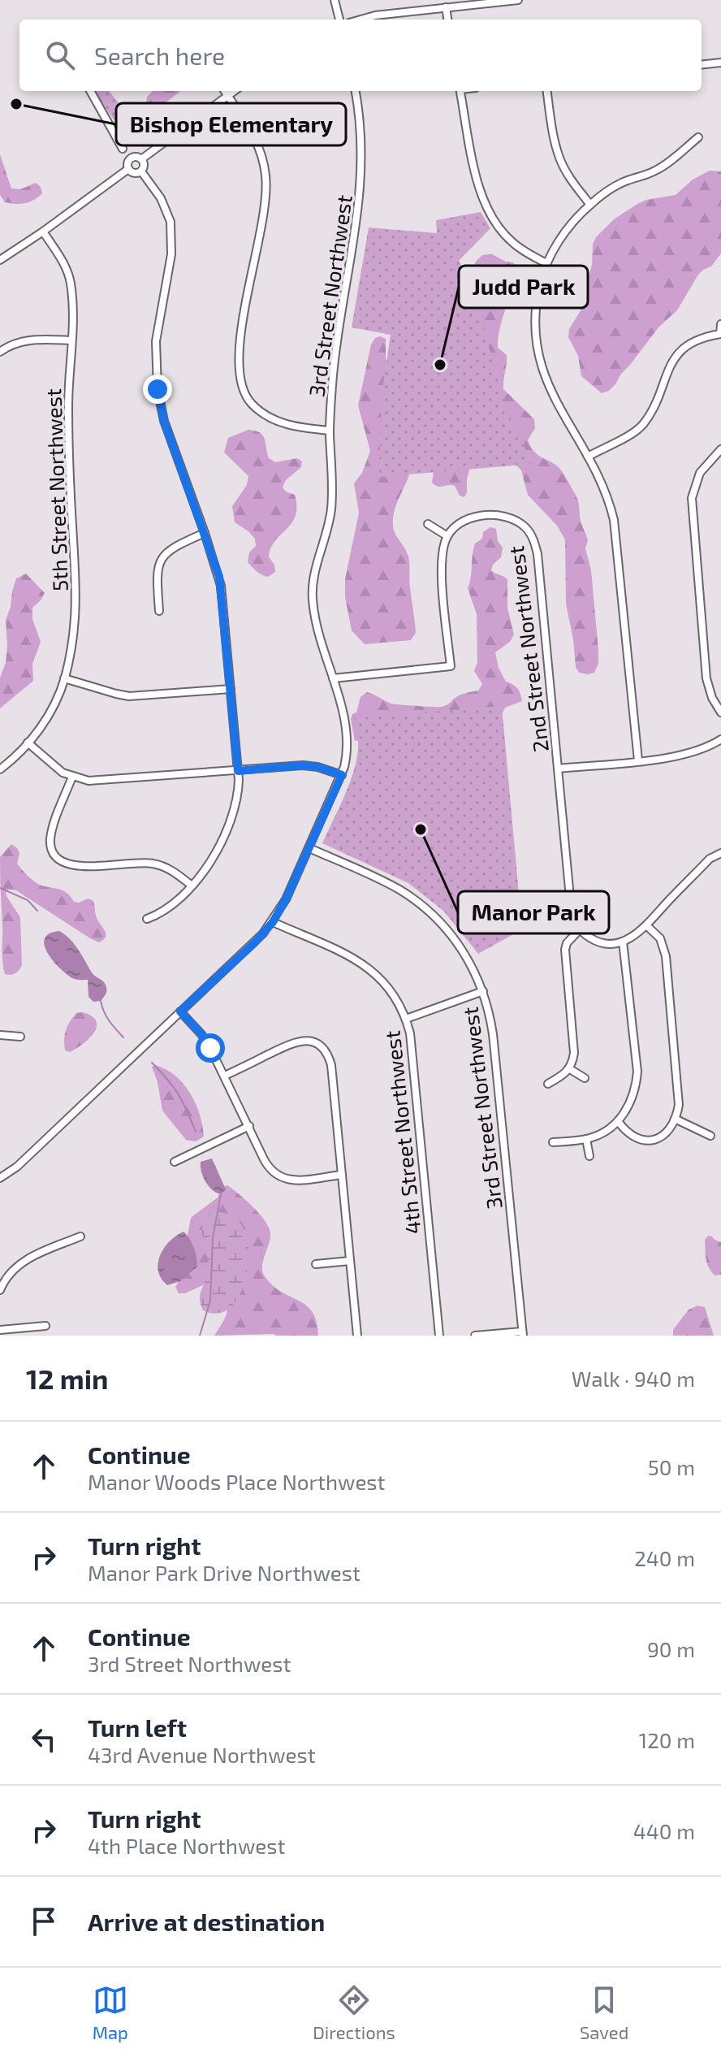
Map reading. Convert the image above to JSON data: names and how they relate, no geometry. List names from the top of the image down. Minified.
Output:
{"streets":{"street":["3rd Street Northwest","5th Street Northwest","2nd Street Northwest","4th Street Northwest"]},"places":["Bishop Elementary","Judd Park","Manor Park"],"page":{"search":"Search here","heading":["12 min","Walk · 940 m"],"list":[["Continue","Manor Woods Place Northwest","50 m"],["Turn right","Manor Park Drive Northwest","240 m"],["Continue","3rd Street Northwest","90 m"],["Turn left","43rd Avenue Northwest","120 m"],["Turn right","4th Place Northwest","440 m"],"Arrive at destination"],"nav":["Map","Directions","Saved"]}}
